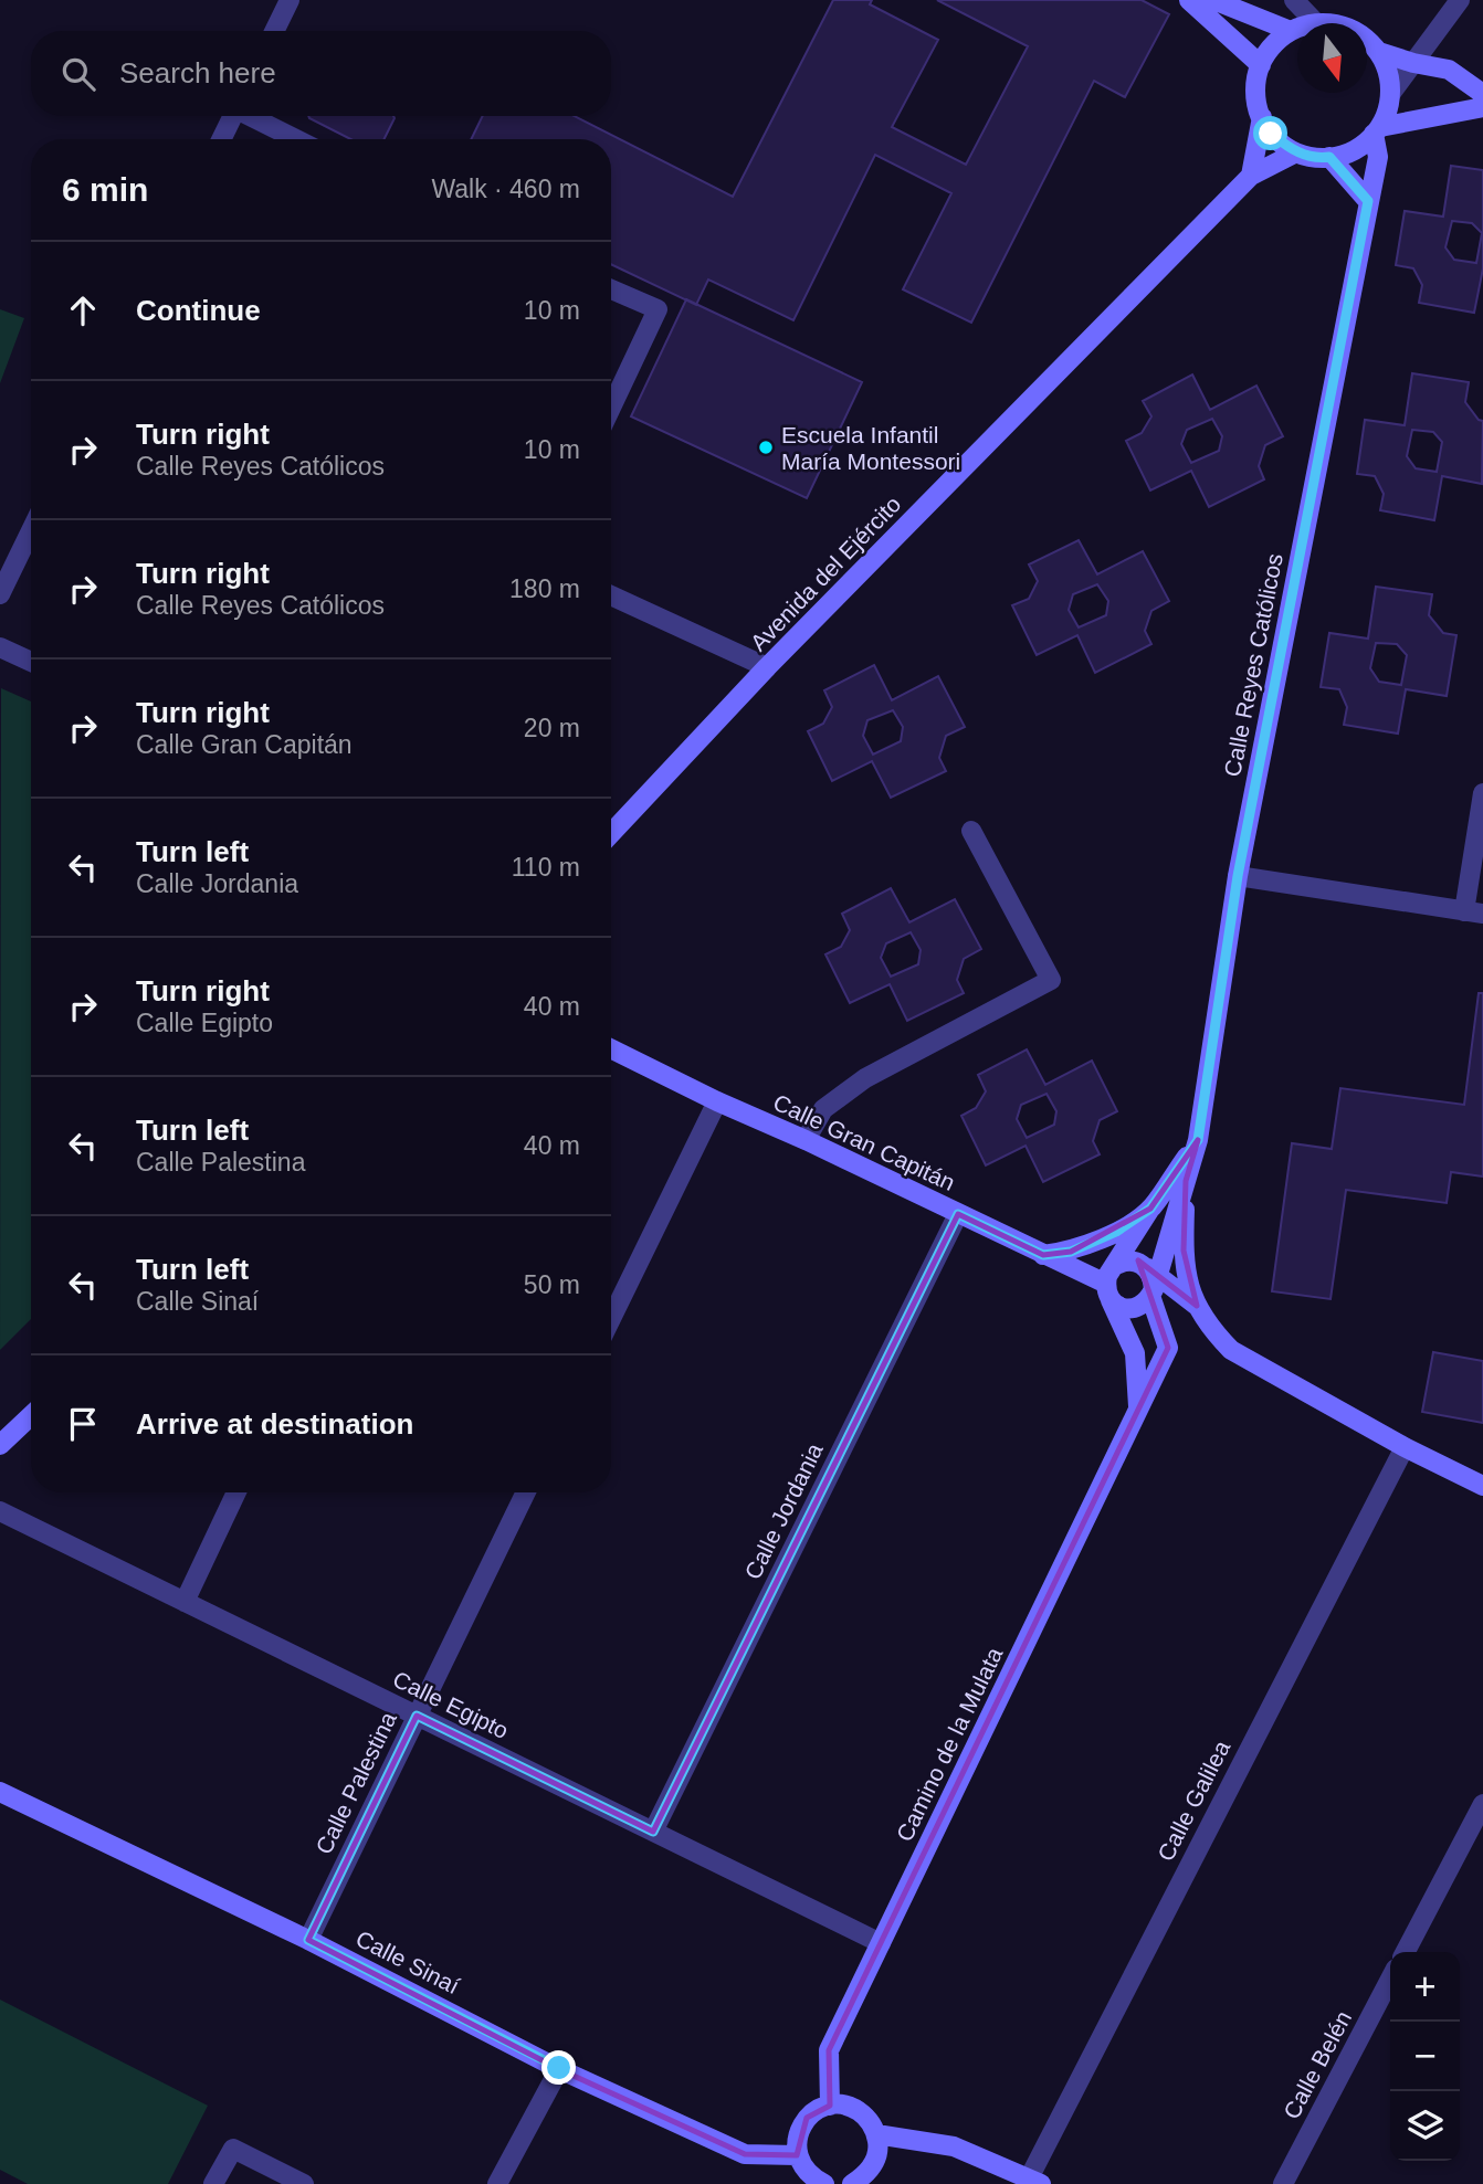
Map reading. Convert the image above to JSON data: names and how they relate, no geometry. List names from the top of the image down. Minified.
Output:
{"streets":{"street":["Avenida del Ejército","Calle Reyes Católicos","Calle Gran Capitán","Calle Jordania","Calle Egipto","Camino de la Mulata","Calle Palestina","Calle Galilea","Calle Sinaí","Calle Belén"]},"crossings":[["Calle Reyes Católicos","Calle Gran Capitán"],["Calle Reyes Católicos","Camino de la Mulata"],["Calle Gran Capitán","Calle Jordania"],["Calle Gran Capitán","Camino de la Mulata"],["Calle Jordania","Calle Egipto"],["Calle Egipto","Camino de la Mulata"],["Calle Egipto","Calle Palestina"],["Calle Palestina","Calle Sinaí"]],"places":["Escuela Infantil María Montessori"],"north":"bottom","page":{"search":"Search here","heading":["6 min","Walk · 460 m"],"list":[["Continue","10 m"],["Turn right","Calle Reyes Católicos","10 m"],["Turn right","Calle Reyes Católicos","180 m"],["Turn right","Calle Gran Capitán","20 m"],["Turn left","Calle Jordania","110 m"],["Turn right","Calle Egipto","40 m"],["Turn left","Calle Palestina","40 m"],["Turn left","Calle Sinaí","50 m"],"Arrive at destination"],"map_buttons":["+","−"]}}
